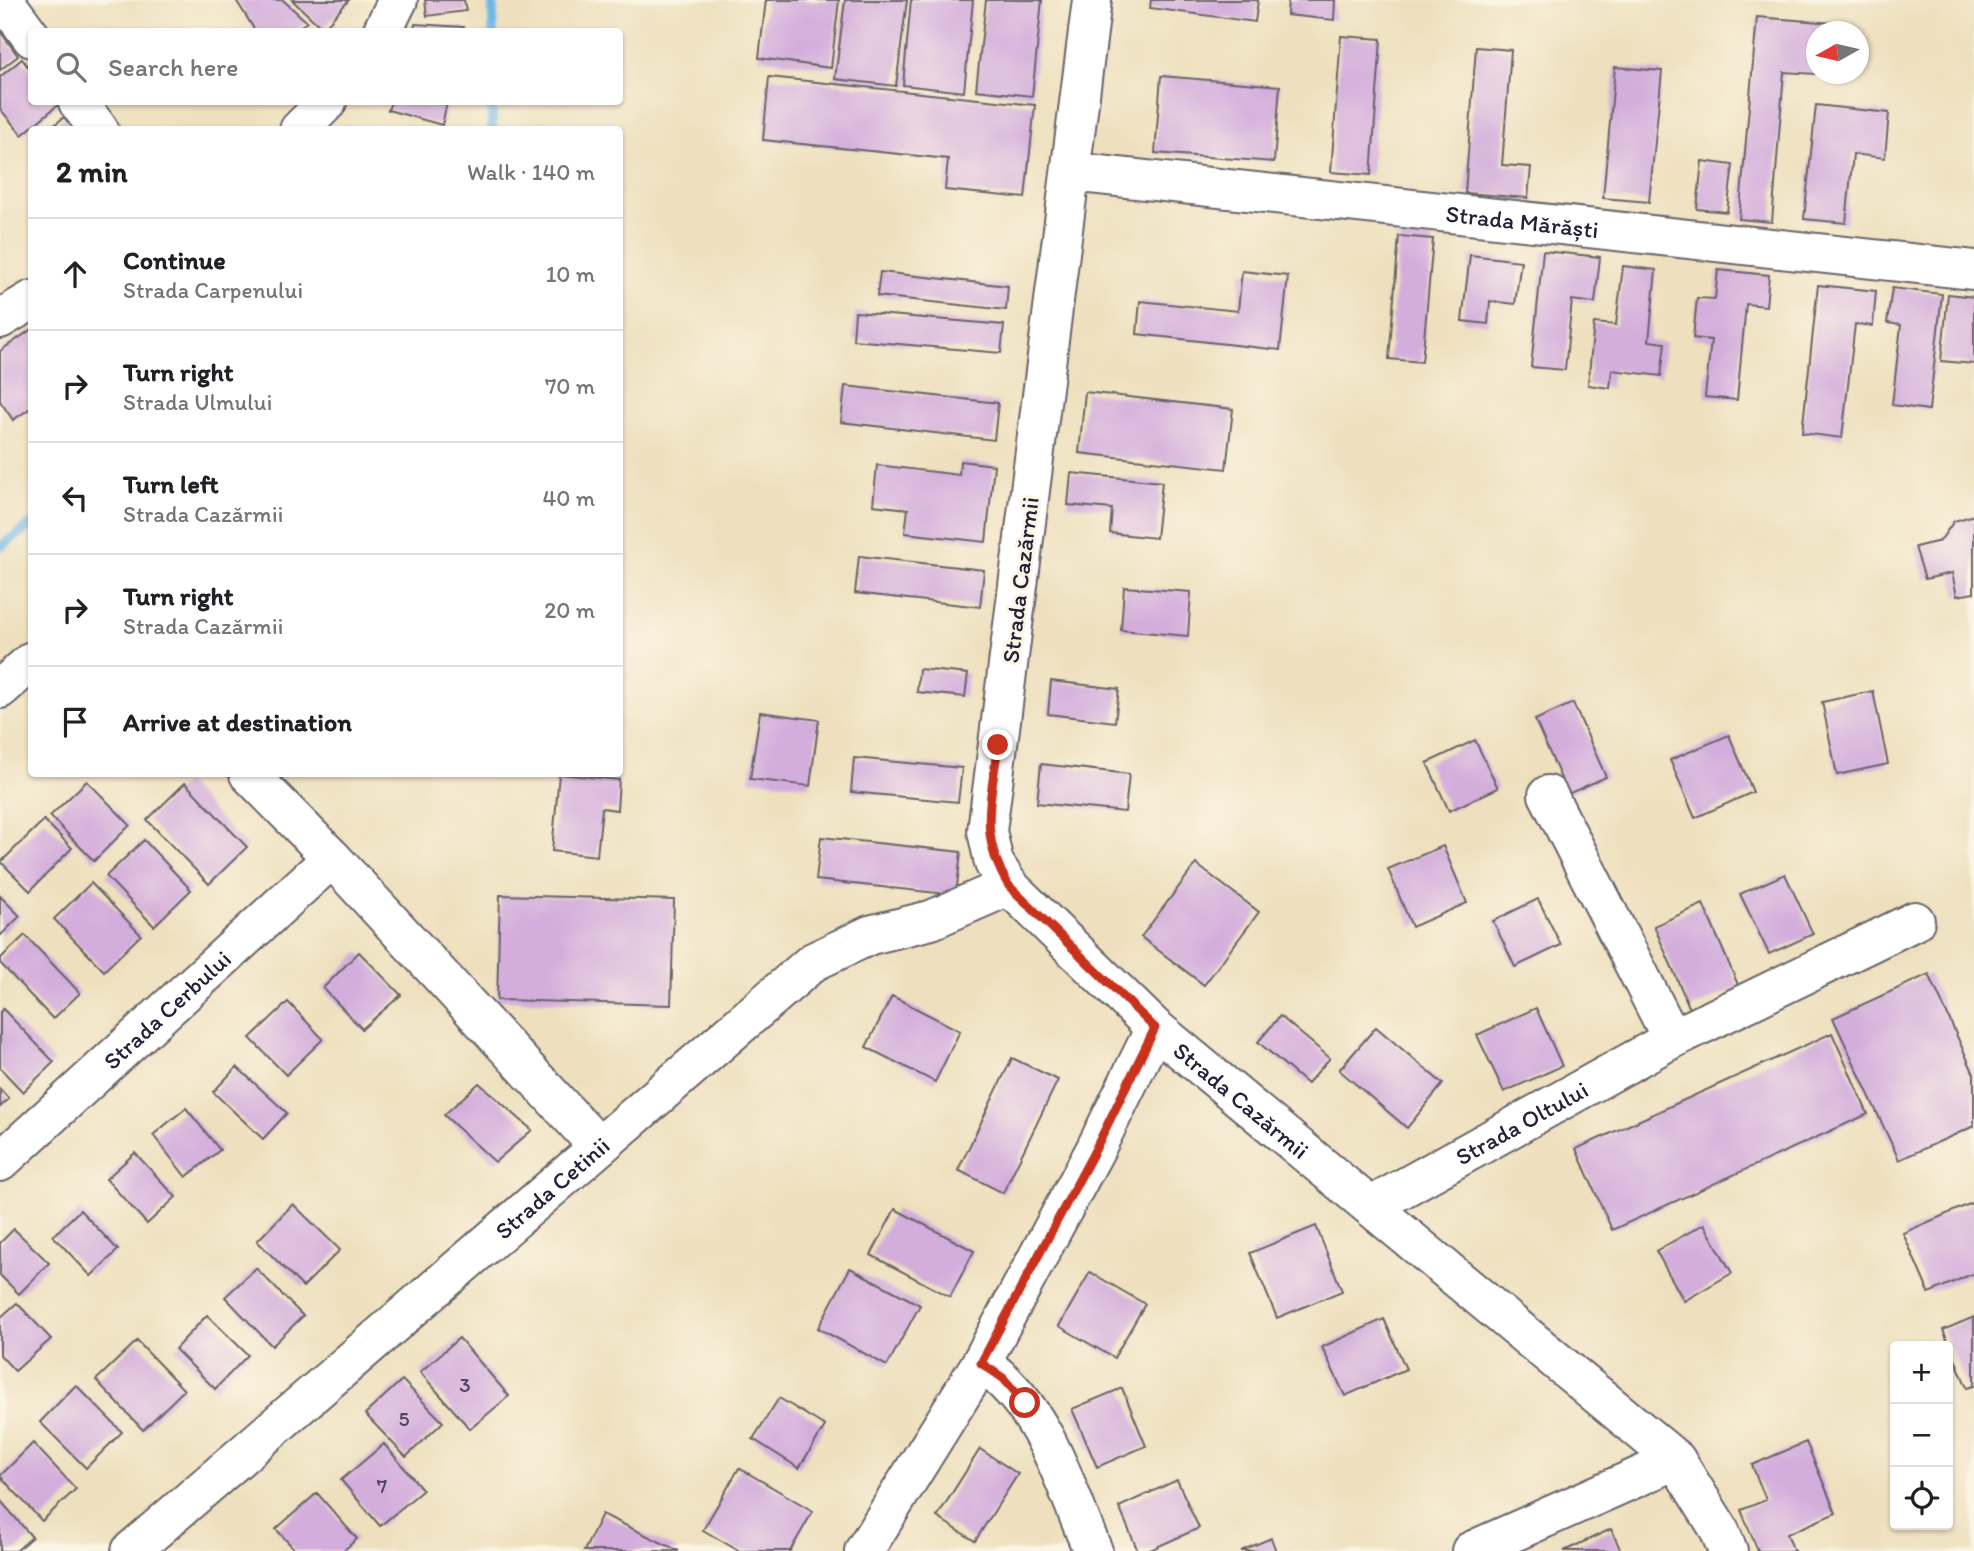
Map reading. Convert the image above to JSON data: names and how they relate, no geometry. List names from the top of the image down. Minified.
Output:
{"streets":{"street":["Strada Mărăști","Strada Cazărmii","Strada Cerbului","Strada Oltului","Strada Cetinii"]},"crossings":[["Strada Mărăști","Strada Cazărmii"],["Strada Cazărmii","Strada Oltului"],["Strada Cazărmii","Strada Cetinii"]],"house_numbers":["3","5","7"],"north":"left","page":{"search":"Search here","heading":["2 min","Walk · 140 m"],"list":[["Continue","Strada Carpenului","10 m"],["Turn right","Strada Ulmului","70 m"],["Turn left","Strada Cazărmii","40 m"],["Turn right","Strada Cazărmii","20 m"],"Arrive at destination"],"map_buttons":["+","−"]}}
